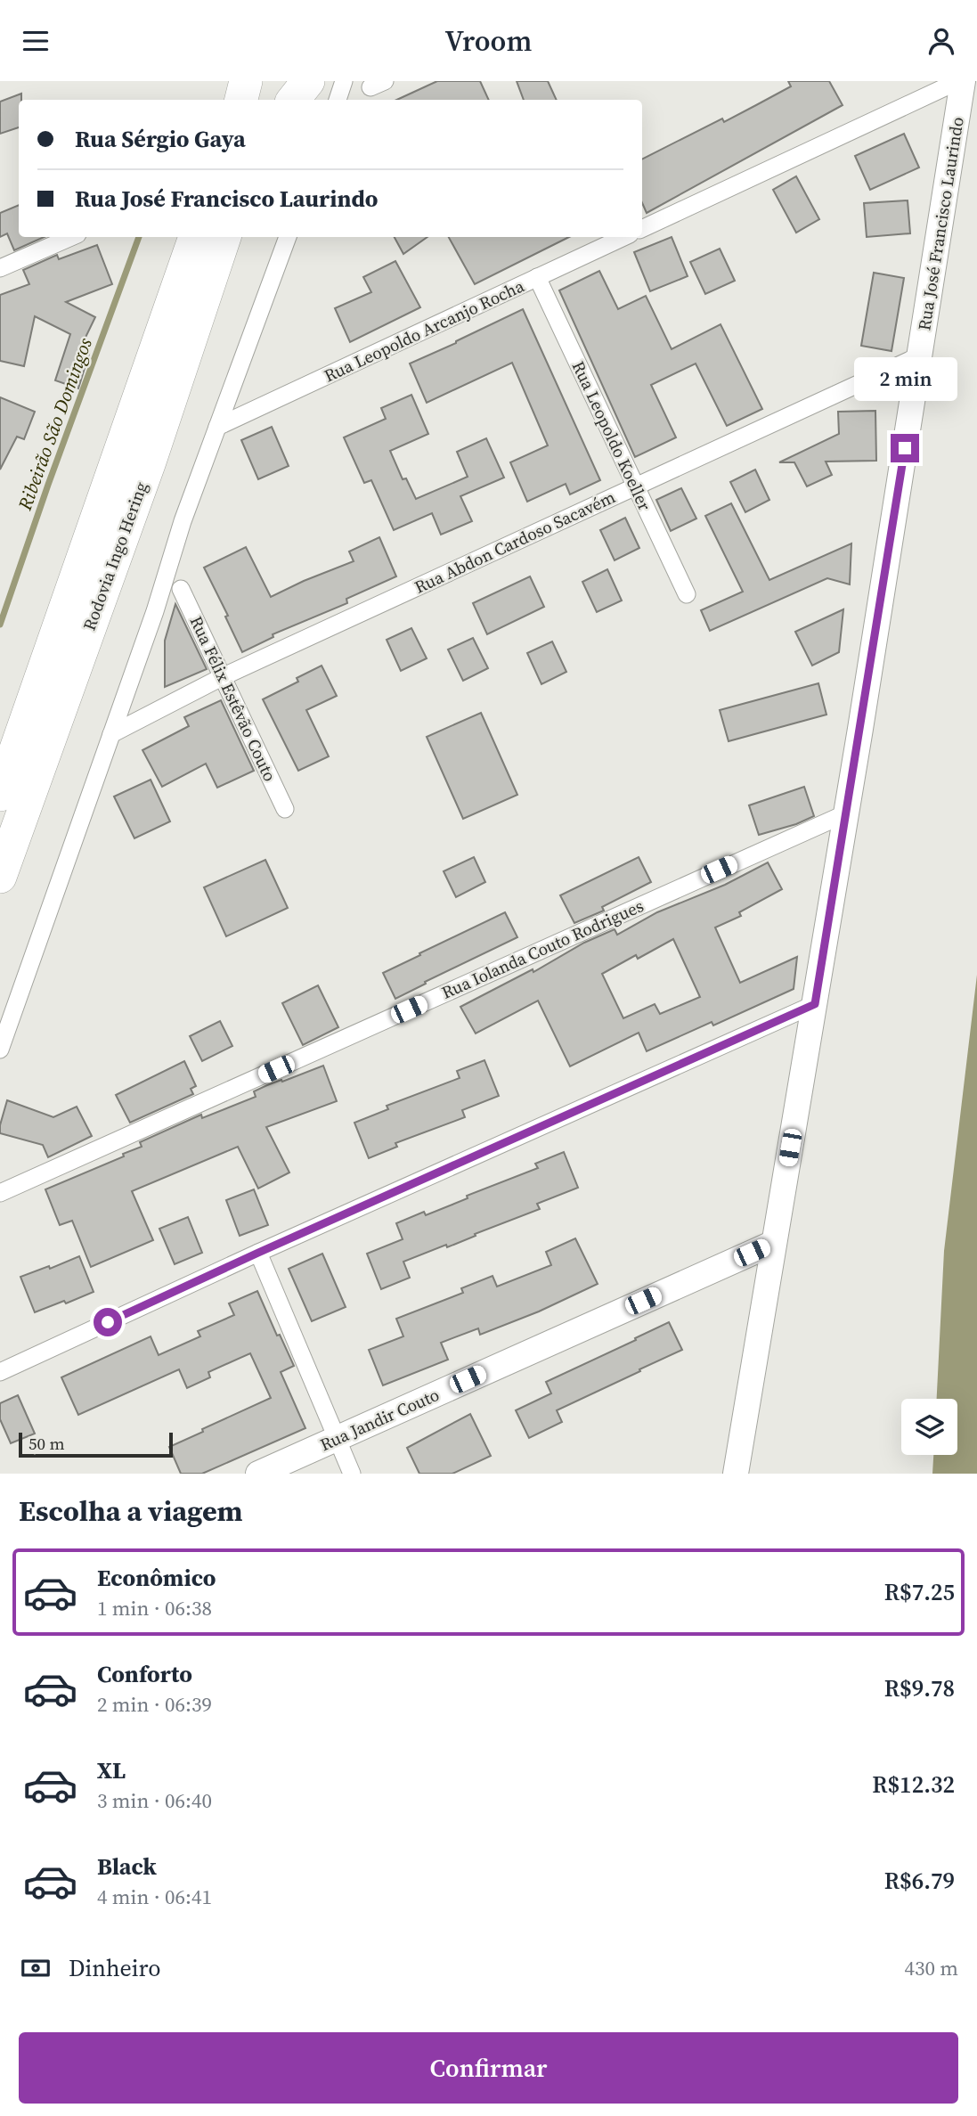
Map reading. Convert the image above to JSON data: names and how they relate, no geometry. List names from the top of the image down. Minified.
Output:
{"streets":{"highway":["Rodovia Ingo Hering"],"main road":["Rua José Francisco Laurindo","Rua Jandir Couto"],"street":["Rua Leopoldo Arcanjo Rocha","Rua Leopoldo Koeller","Rua Abdon Cardoso Sacavém","Rua Félix Estêvão Couto","Rua Iolanda Couto Rodrigues"]},"crossings":[["Rua José Francisco Laurindo","Rua Abdon Cardoso Sacavém"],["Rua José Francisco Laurindo","Rua Iolanda Couto Rodrigues"],["Rua José Francisco Laurindo","Rua Jandir Couto"],["Rua Leopoldo Arcanjo Rocha","Rua Leopoldo Koeller"],["Rua Leopoldo Koeller","Rua Abdon Cardoso Sacavém"],["Rua Abdon Cardoso Sacavém","Rua Félix Estêvão Couto"]],"water":["Ribeirão São Domingos"],"scale_bar":"50 m","page":{"header":"Vroom","banner":["Rua Sérgio Gaya","Rua José Francisco Laurindo"],"bubble":"2 min","scale":"50 m","heading":"Escolha a viagem","list":[{"name":"Econômico","note":"1 min · 06:38","value":"R$7.25"},{"name":"Conforto","note":"2 min · 06:39","value":"R$9.78"},{"name":"XL","note":"3 min · 06:40","value":"R$12.32"},{"name":"Black","note":"4 min · 06:41","value":"R$6.79"}],"pay":["Dinheiro","430 m"],"buttons":"Confirmar"}}
